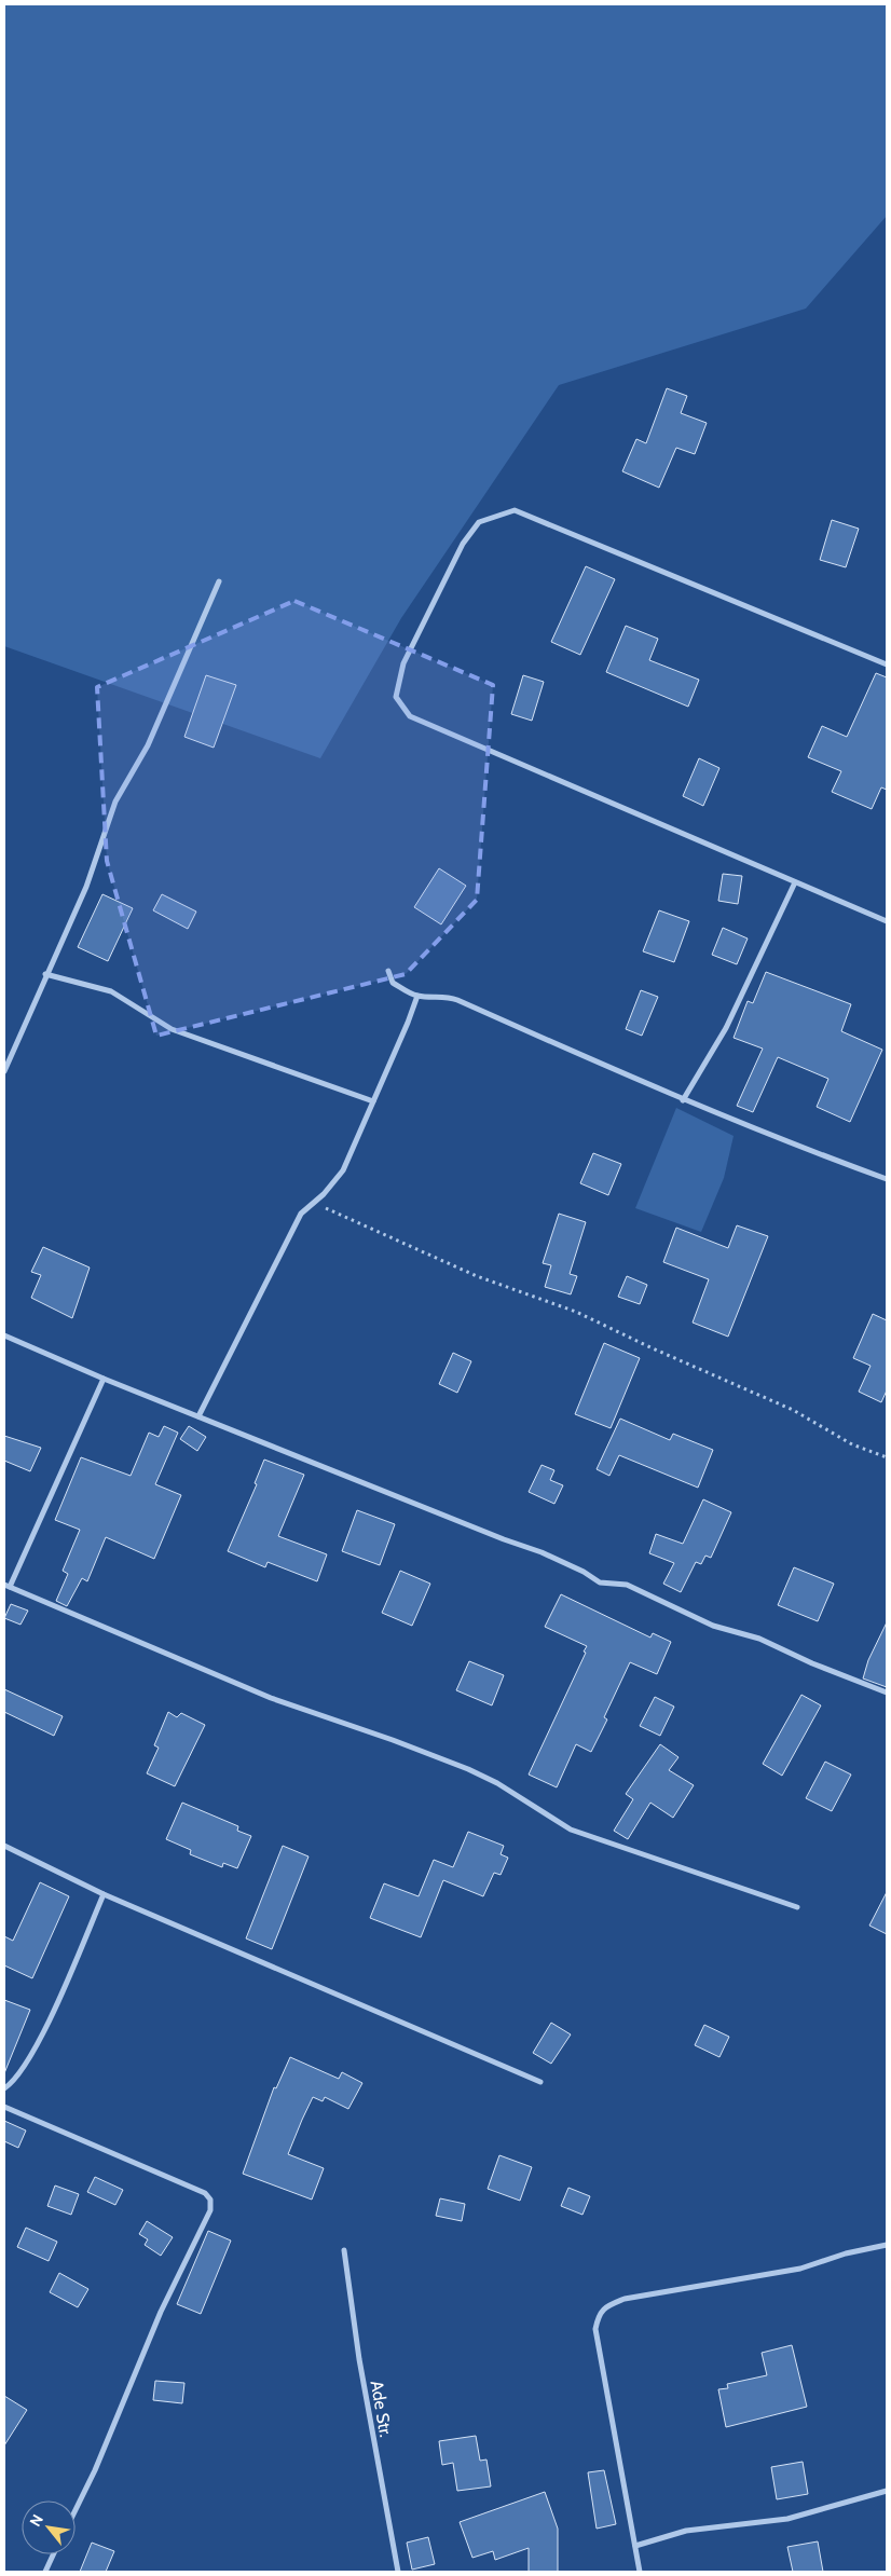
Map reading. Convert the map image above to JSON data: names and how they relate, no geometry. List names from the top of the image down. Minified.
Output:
{"streets":{"street":["Ade Str."]},"north":"top left"}
